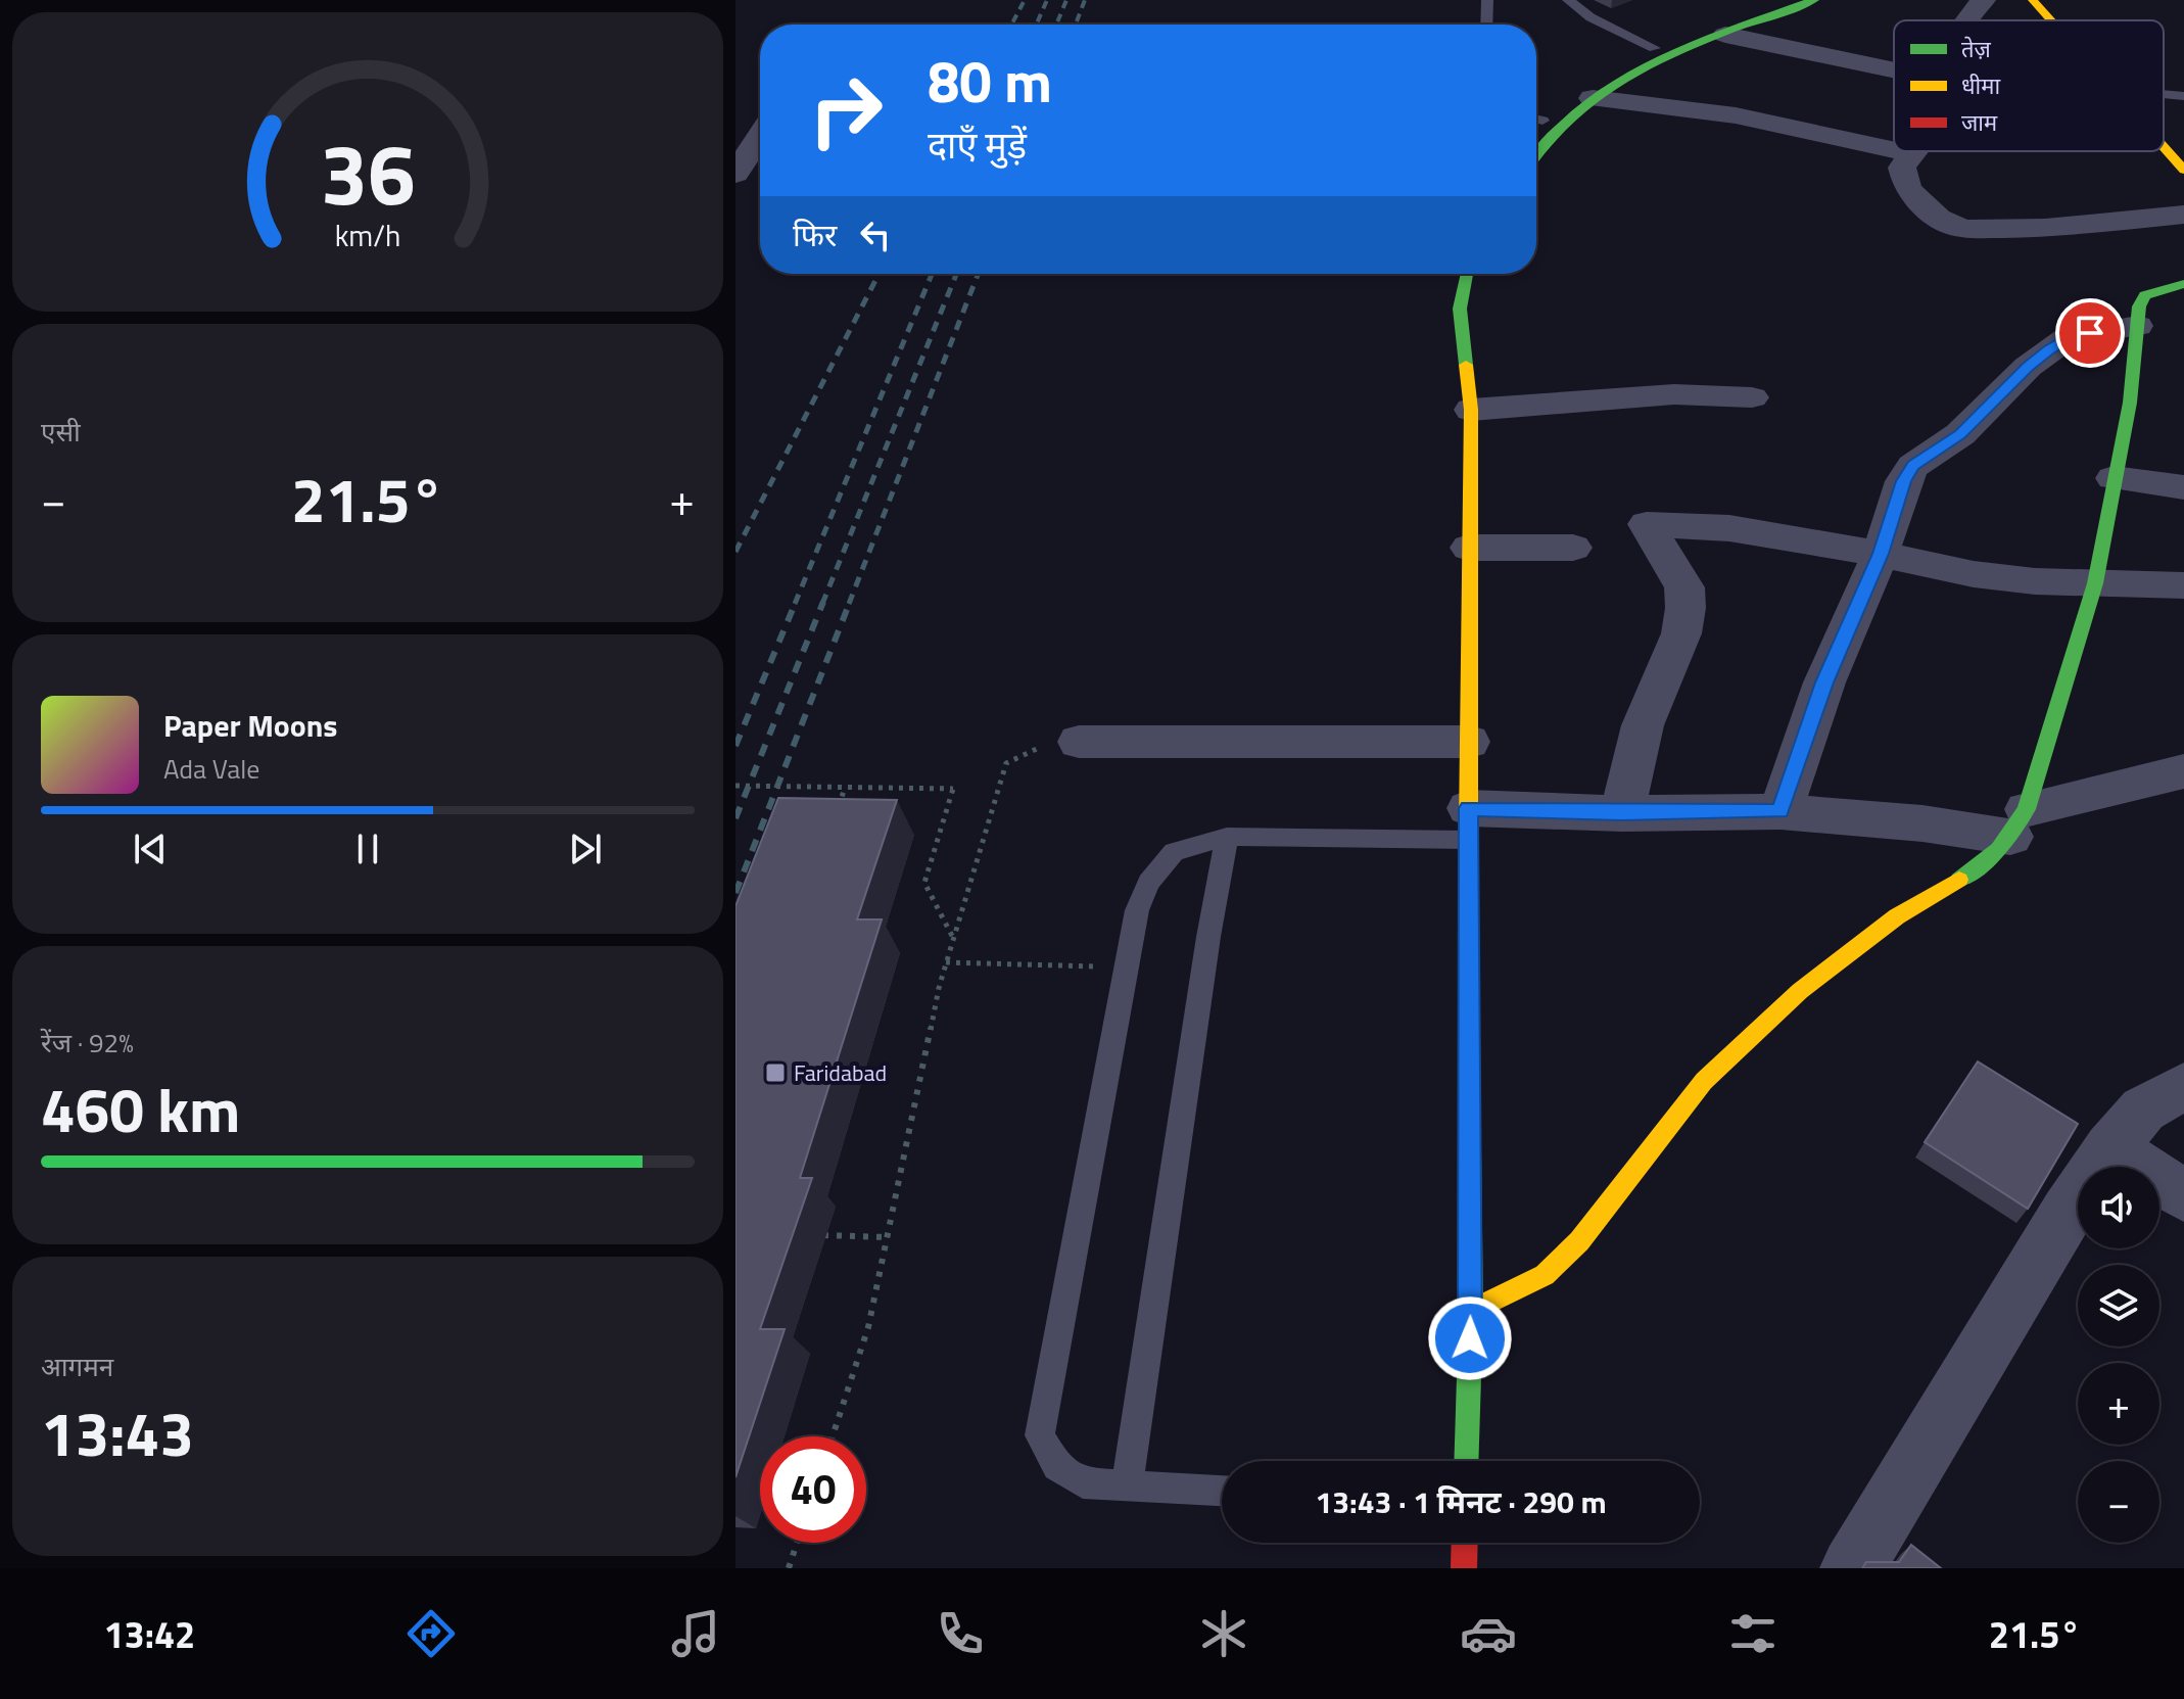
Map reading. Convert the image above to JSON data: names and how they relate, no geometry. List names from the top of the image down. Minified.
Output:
{"places":{"transit":["Faridabad"]},"legend":["तेज़","धीमा","जाम"],"page":{"turn":["80 m","दाएँ मुड़ें"],"then":"फिर","tile":["एसी",["रेंज · 92%","460 km"],["आगमन","13:43"]],"heat":["−","21.5°","+"],"song":["Paper Moons","Ada Vale"],"map_buttons":["+","−"],"limit":"40","trip":"13:43 · 1 मिनट · 290 m","tabs":["13:42","21.5°"],"gauge":["36","km/h"]}}
